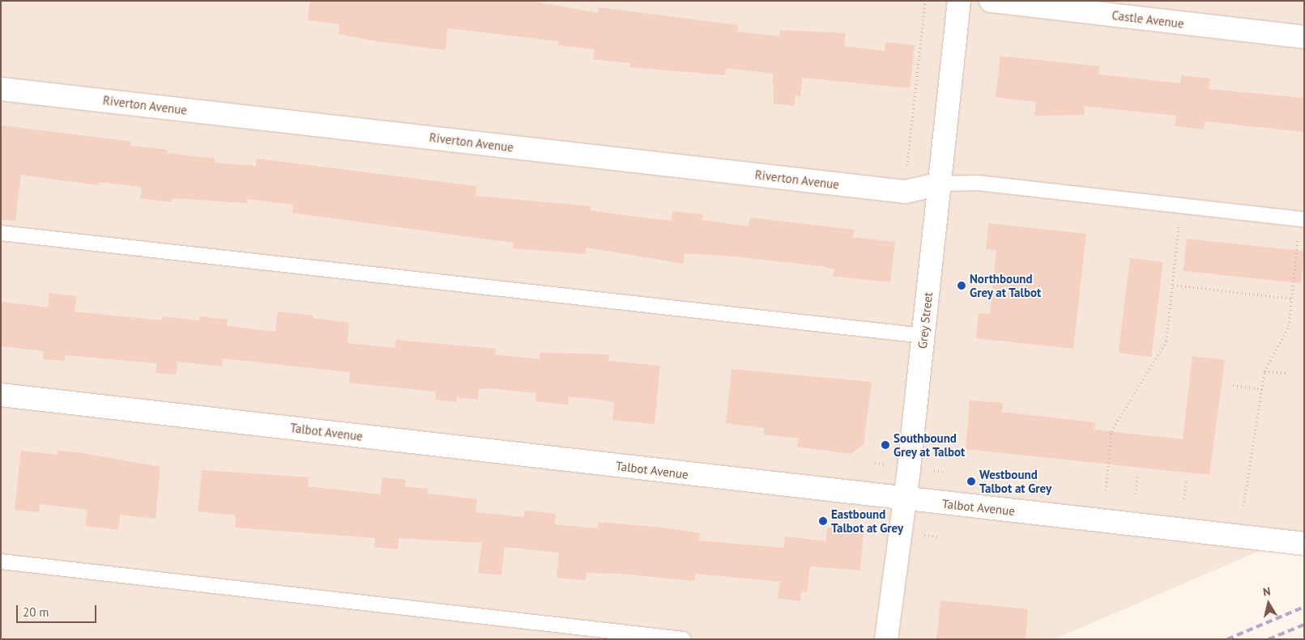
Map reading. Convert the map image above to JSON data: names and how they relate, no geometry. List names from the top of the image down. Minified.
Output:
{"streets":{"street":["Castle Avenue","Riverton Avenue","Grey Street","Talbot Avenue"]},"crossings":[["Riverton Avenue","Grey Street"],["Grey Street","Talbot Avenue"]],"places":["Northbound Grey at Talbot","Southbound Grey at Talbot","Westbound Talbot at Grey","Eastbound Talbot at Grey"],"scale_bar":"20 m","north":"top"}
